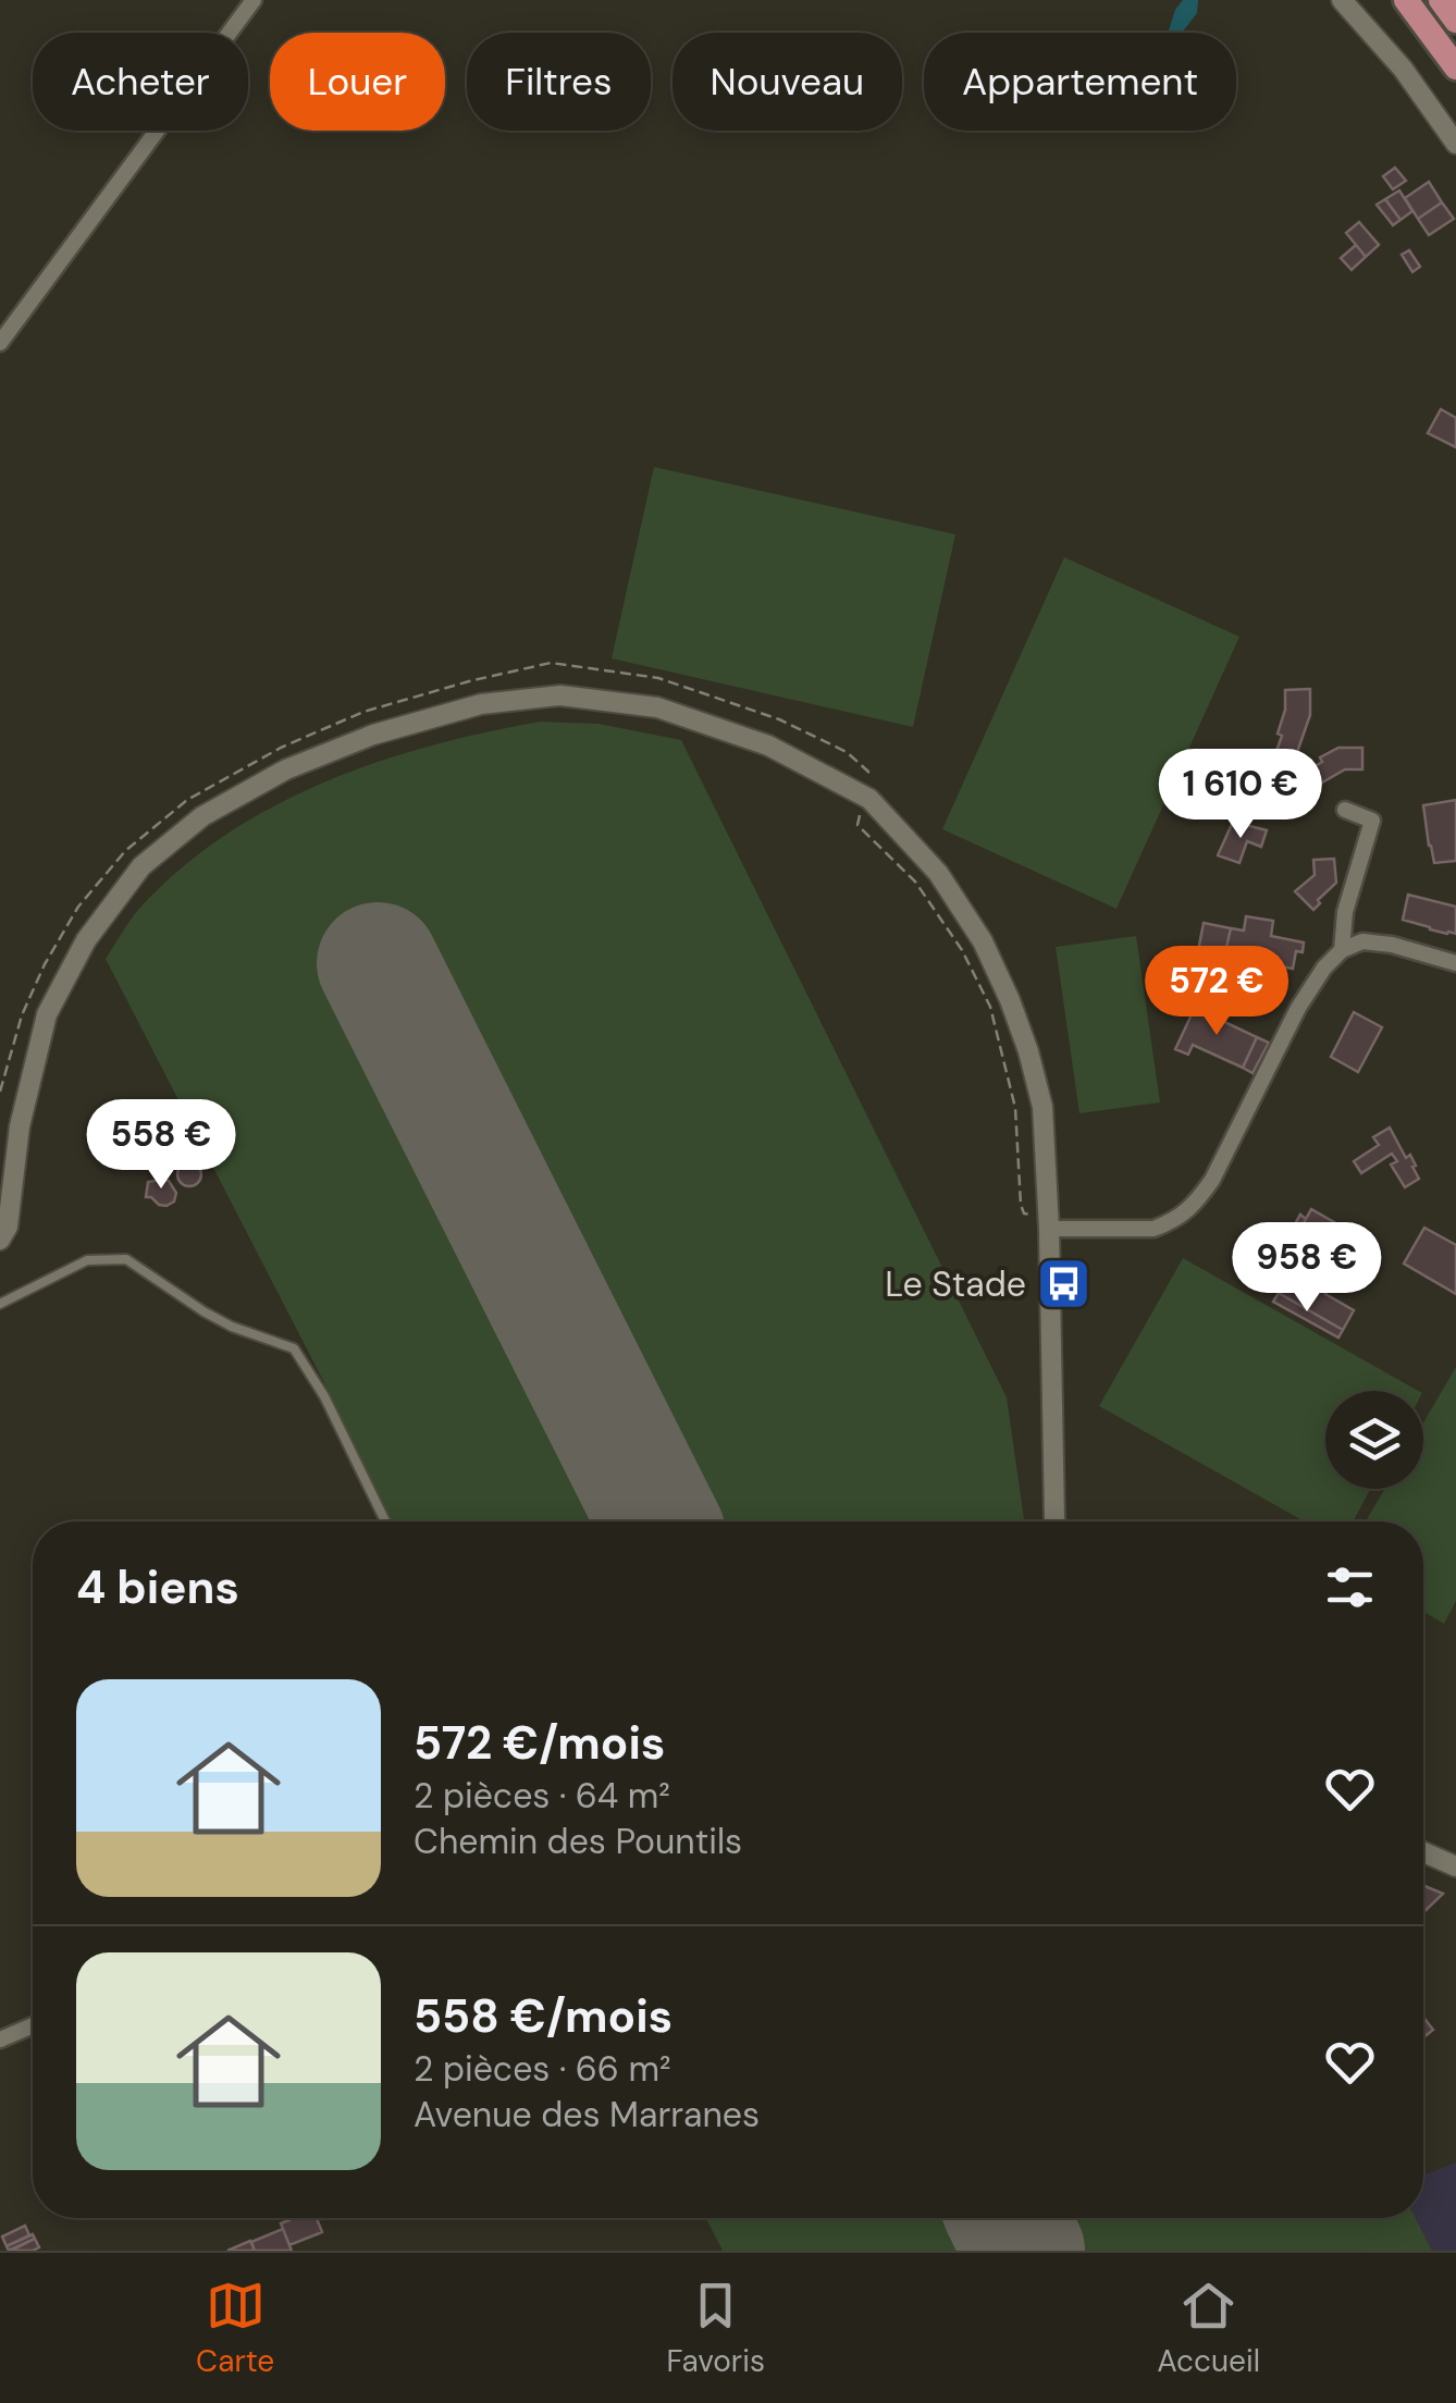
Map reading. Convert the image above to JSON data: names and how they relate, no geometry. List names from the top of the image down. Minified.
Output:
{"places":{"bus stop":["Le Stade"]},"page":{"chip":["Acheter","Louer","Filtres","Nouveau","Appartement"],"price":["1 610 €","572 €","558 €","958 €"],"heading":"4 biens","list":[{"name":"572 €/mois","note":"2 pièces · 64 m² · Chemin des Pountils"},{"name":"558 €/mois","note":"2 pièces · 66 m² · Avenue des Marranes"}],"tabs":["Carte","Favoris","Accueil"]}}
